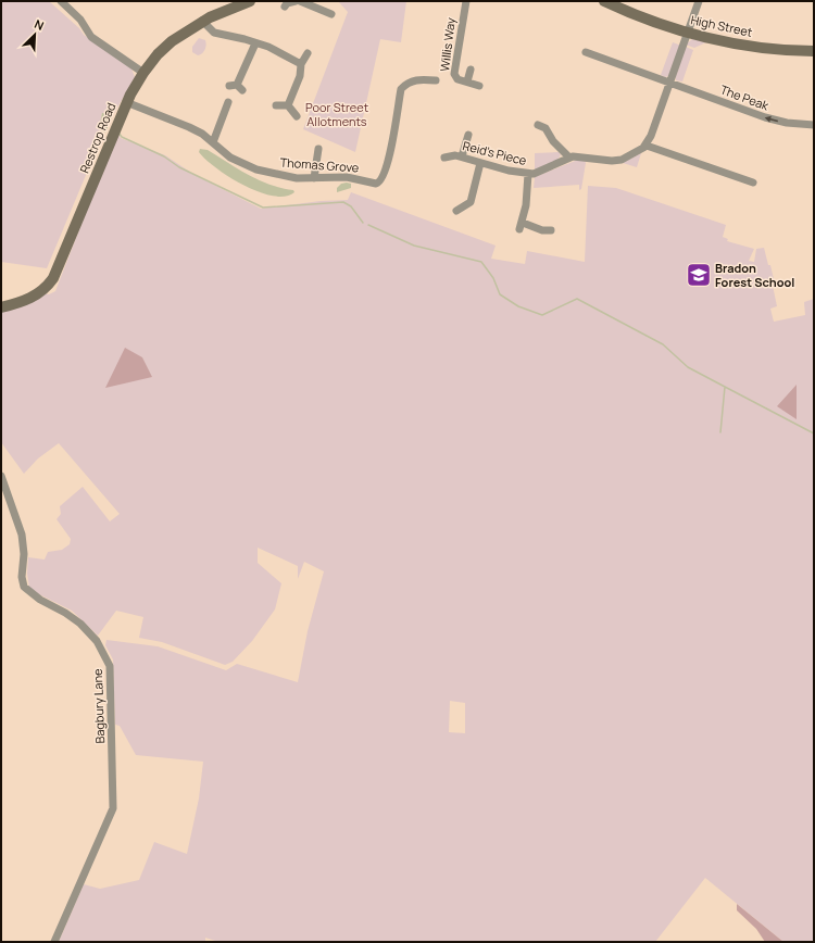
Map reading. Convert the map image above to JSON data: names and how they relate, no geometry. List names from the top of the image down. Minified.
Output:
{"streets":{"street":["High Street","Willis Way","The Peak","Restrop Road","Reid's Piece","Thomas Grove","Bagbury Lane"]},"crossings":[["Restrop Road","Thomas Grove"]],"parks":["Poor Street Allotments"],"places":{"school or university":["Bradon Forest School"]},"north":"top right"}
